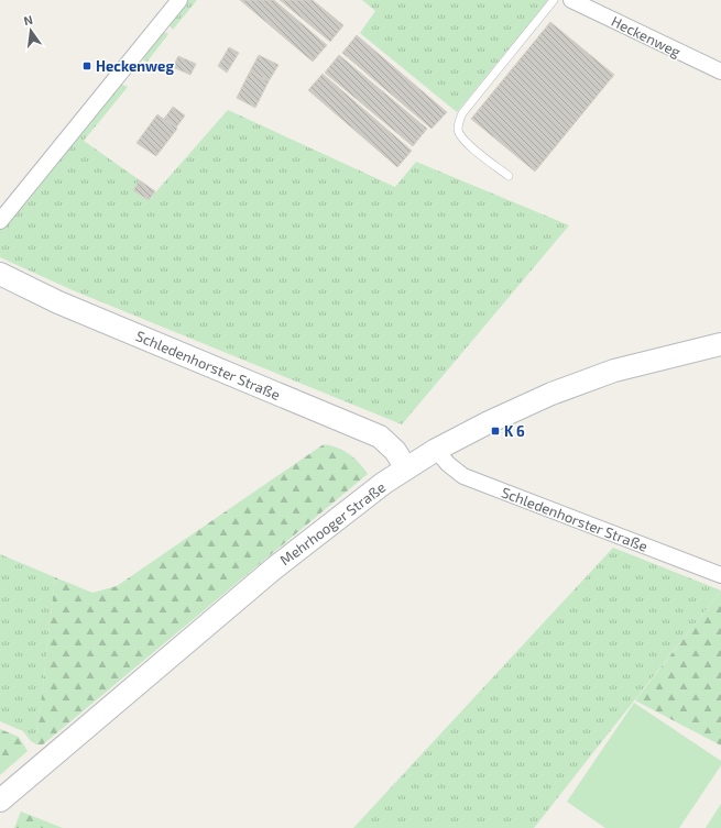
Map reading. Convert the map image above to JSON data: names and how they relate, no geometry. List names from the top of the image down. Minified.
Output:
{"streets":{"main road":["Schledenhorster Straße","Mehrhooger Straße"],"street":["Heckenweg"]},"crossings":[["Schledenhorster Straße","Mehrhooger Straße"]],"places":{"transit":["Heckenweg","K 6"]},"north":"top"}
